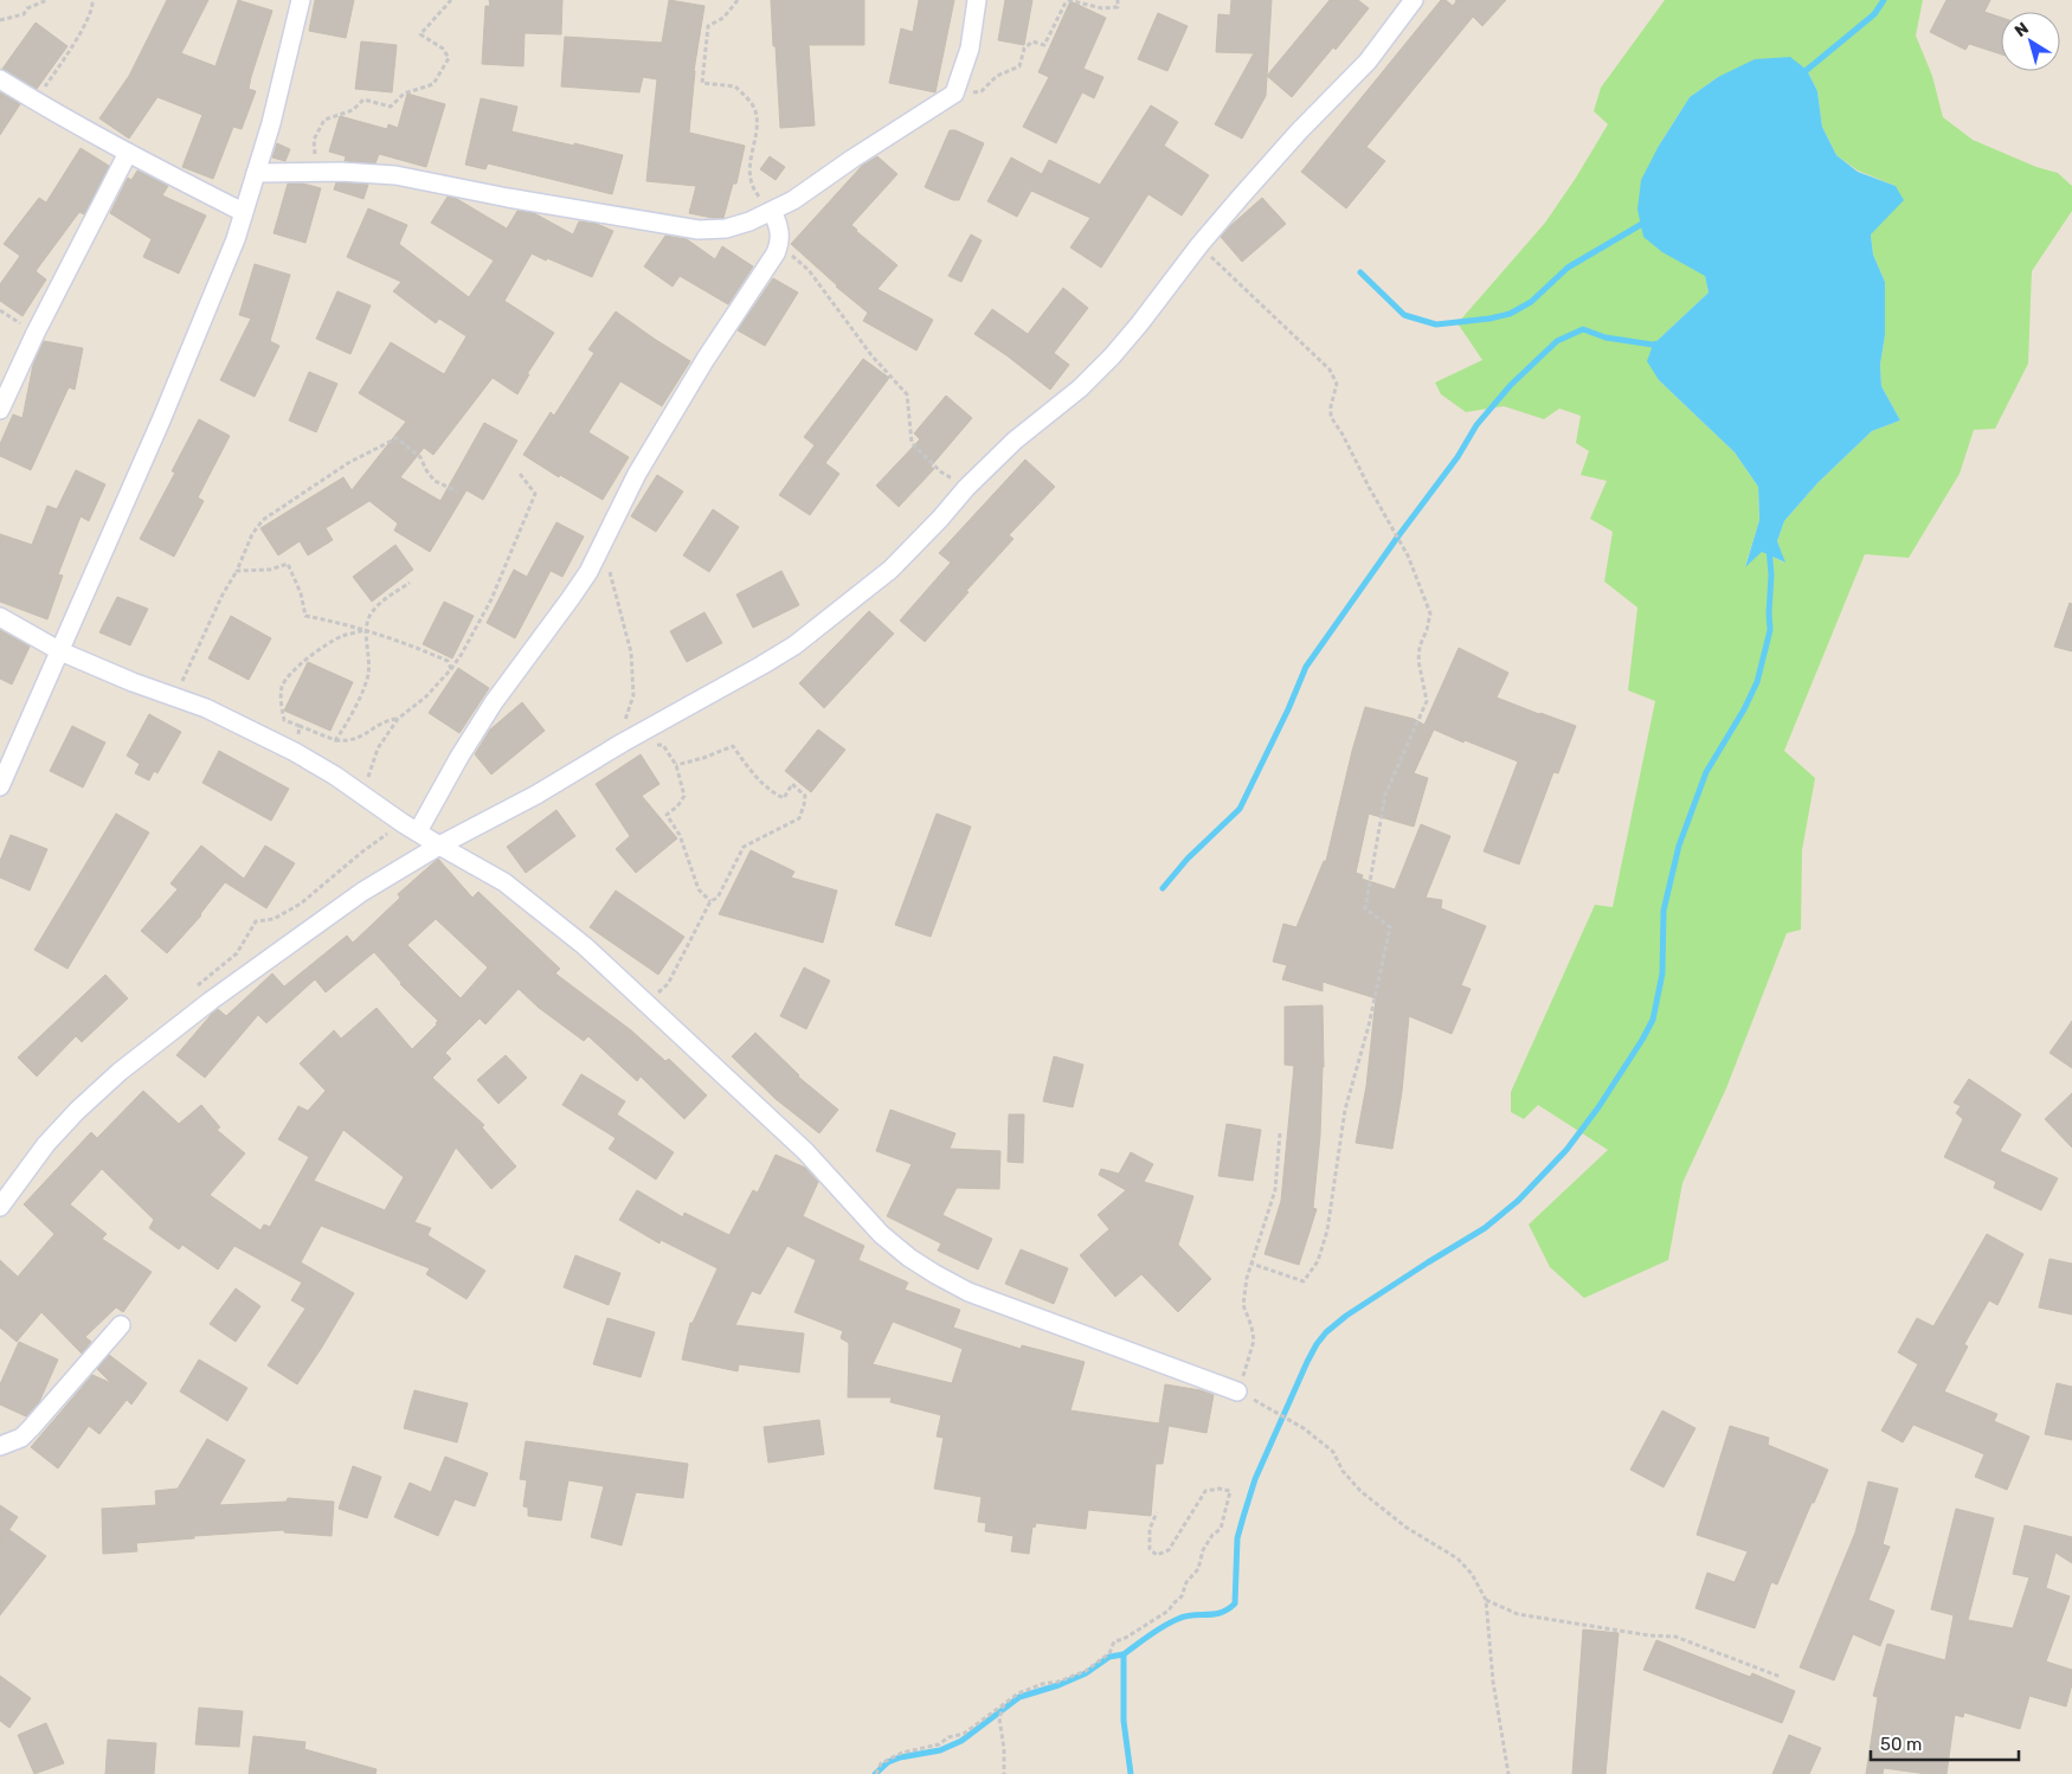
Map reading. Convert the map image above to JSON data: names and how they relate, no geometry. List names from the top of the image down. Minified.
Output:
{"scale_bar":"50 m","north":"top left"}
